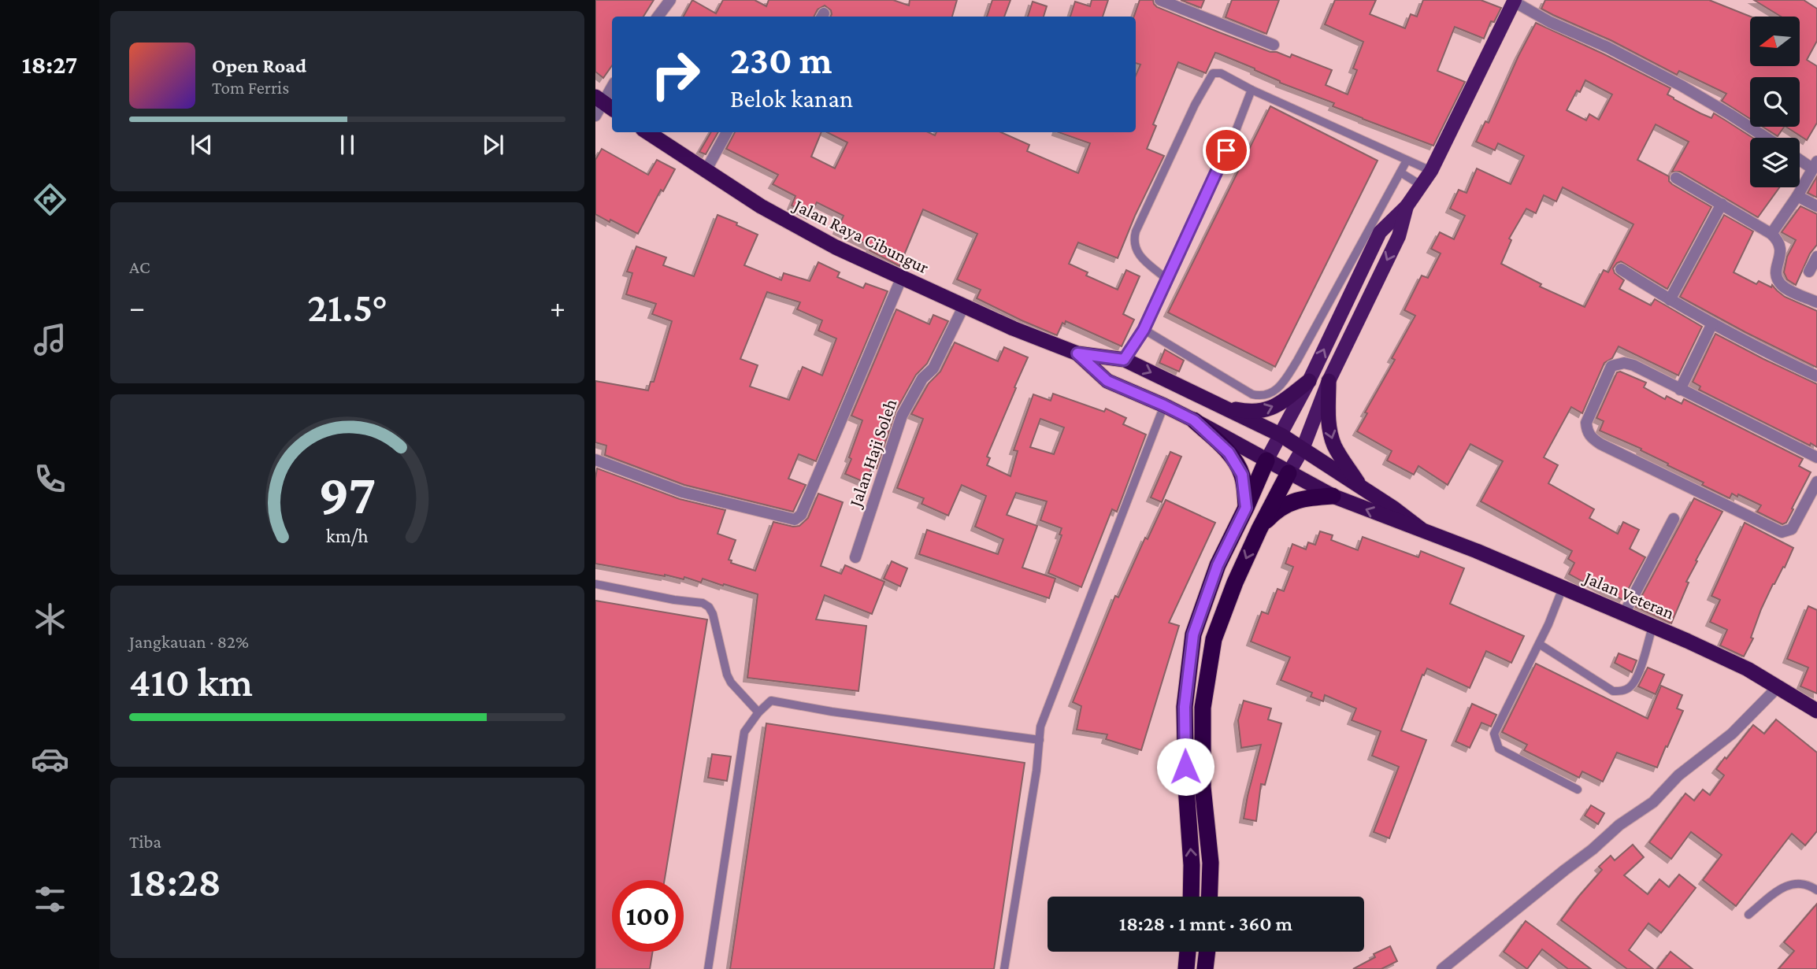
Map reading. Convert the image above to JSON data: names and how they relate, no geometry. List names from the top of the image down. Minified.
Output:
{"streets":{"highway":["Jalan Raya Cibungur","Jalan Veteran"],"street":["Jalan Haji Soleh"]},"crossings":[["Jalan Raya Cibungur","Jalan Haji Soleh"],["Jalan Raya Cibungur","Jalan Veteran"]],"north":"left","page":{"tabs":"18:27","turn":["230 m","Belok kanan"],"song":["Open Road","Tom Ferris"],"tile":["AC",["Jangkauan · 82%","410 km"],["Tiba","18:28"]],"heat":["−","21.5°","+"],"limit":"100","trip":"18:28 · 1 mnt · 360 m","gauge":["97","km/h"]}}
